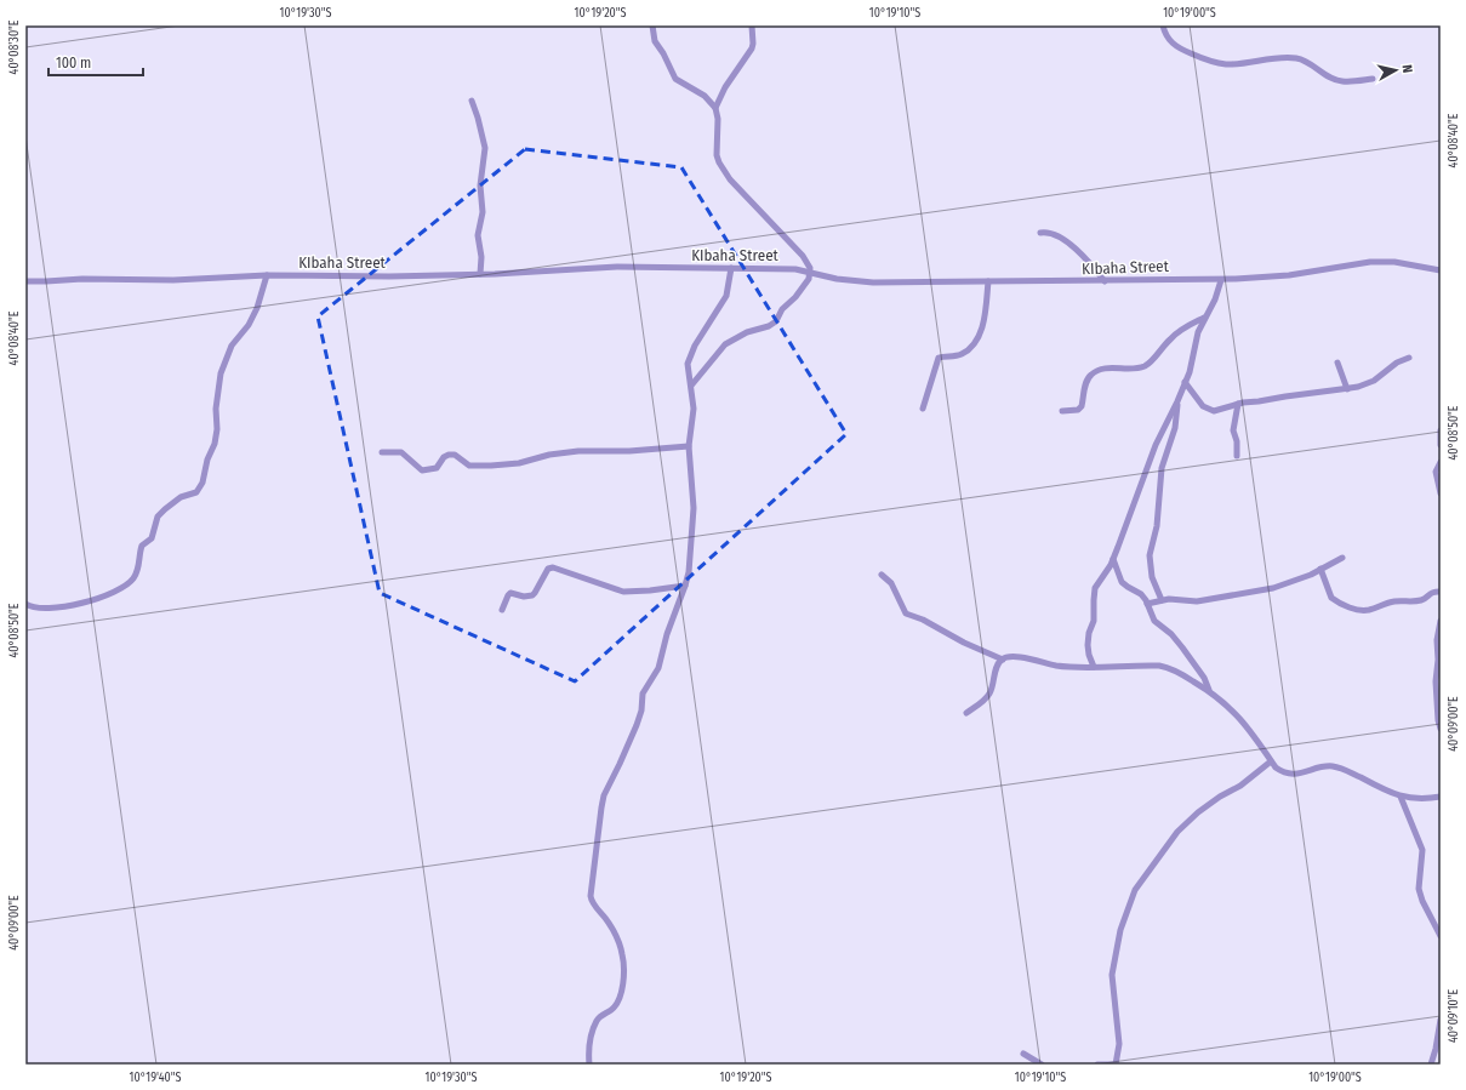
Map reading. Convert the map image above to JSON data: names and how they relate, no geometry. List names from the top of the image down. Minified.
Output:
{"streets":{"street":["KIbaha Street"]},"scale_bar":"100 m","north":"right","coordinates":["10°19'30\"S","10°19'20\"S","10°19'10\"S","10°19'00\"S","40°08'30\"E","40°08'40\"E","40°08'50\"E","40°09'00\"E","40°09'10\"E","10°19'40\"S"]}
